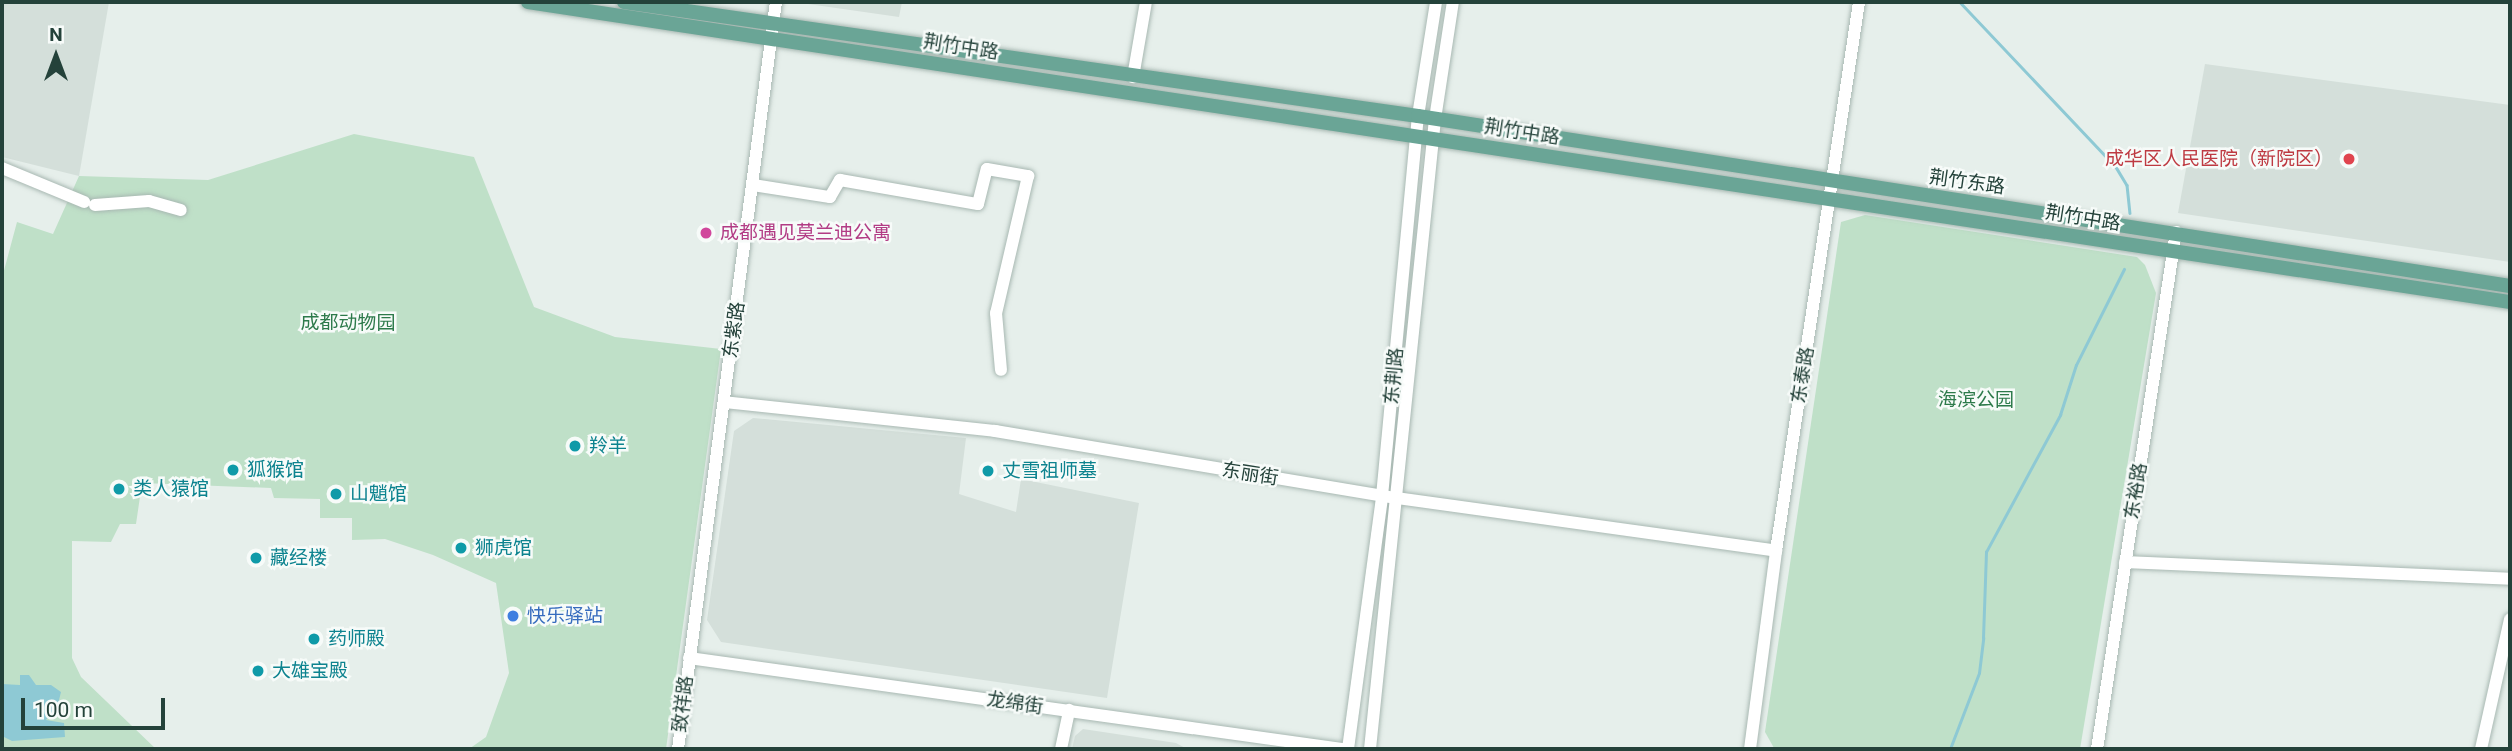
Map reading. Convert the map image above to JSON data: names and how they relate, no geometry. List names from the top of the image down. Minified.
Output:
{"streets":{"main road":["荆竹中路","荆竹东路"],"street":["东紫路","东泰路","东荆路","东丽街","东裕路","龙绵街","致祥路"]},"crossings":[["荆竹中路","荆竹东路"],["荆竹中路","东紫路"],["荆竹中路","东泰路"],["荆竹中路","东荆路"],["荆竹中路","东裕路"],["荆竹东路","东泰路"],["荆竹东路","东荆路"],["荆竹东路","东裕路"],["东紫路","东丽街"],["东紫路","龙绵街"],["东紫路","致祥路"],["东泰路","东丽街"],["东荆路","东丽街"],["龙绵街","致祥路"]],"parks":["成都动物园","海滨公园"],"places":["成华区人民医院（新院区）","成都遇见莫兰迪公寓","羚羊","狐猴馆","丈雪祖师墓","类人猿馆","山魈馆","狮虎馆","藏经楼","快乐驿站","药师殿","大雄宝殿"],"scale_bar":"100 m","north":"top"}
